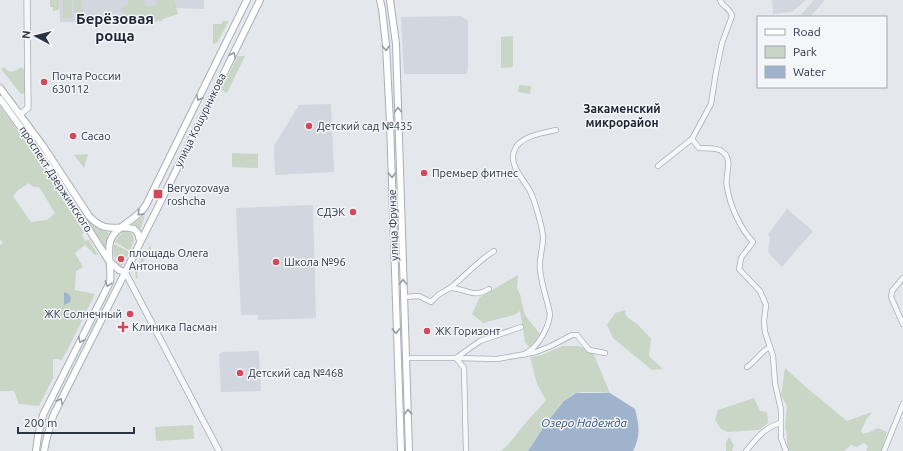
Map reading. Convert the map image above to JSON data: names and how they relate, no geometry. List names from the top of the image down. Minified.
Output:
{"streets":{"main road":["улица Кошурникова","проспект Дзержинского","улица Фрунзе"]},"crossings":[["улица Кошурникова","проспект Дзержинского"]],"districts":["Берёзовая роща","Закаменский микрорайон"],"water":["Озеро Надежда"],"places":{"other":["Почта России 630112","Детский сад №435","Cacao","Премьер фитнес","СДЭК","площадь Олега Антонова","Школа №96","ЖК Солнечный","ЖК Горизонт","Детский сад №468"],"transit":["Beryozovaya roshcha"],"health":["Клиника Пасман"]},"legend":["Road","Park","Water"],"scale_bar":"200 m","north":"left"}
